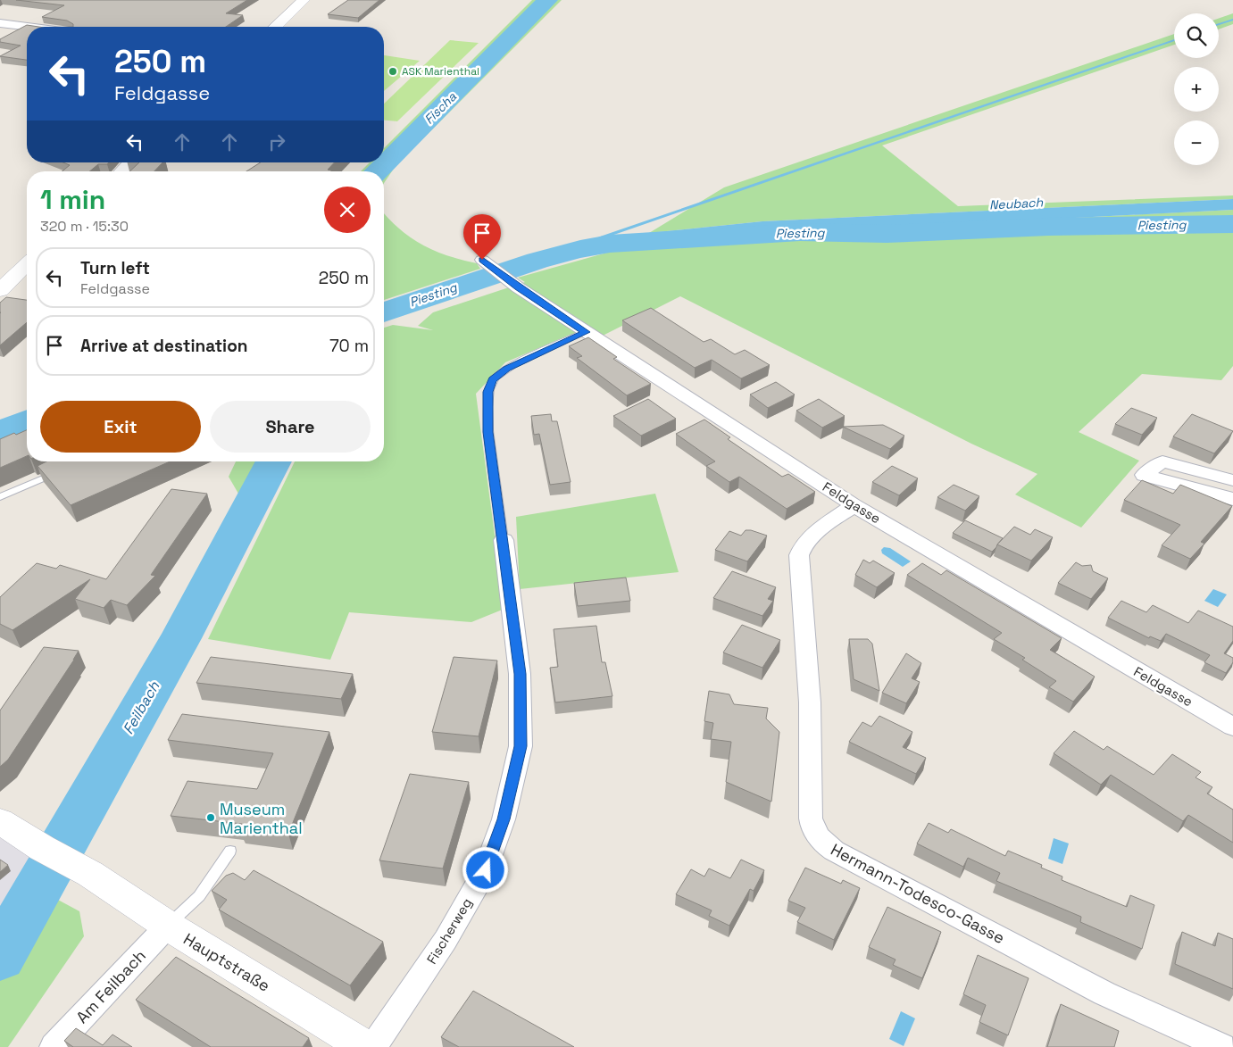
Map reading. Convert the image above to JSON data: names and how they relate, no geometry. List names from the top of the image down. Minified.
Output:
{"streets":{"main road":["Hauptstraße"],"street":["Feldgasse","Hermann-Todesco-Gasse","Fischerweg","Am Feilbach"]},"crossings":[["Feldgasse","Hermann-Todesco-Gasse"],["Feldgasse","Fischerweg"],["Hauptstraße","Am Feilbach"]],"water":["Fischa","Neubach","Piesting","Feilbach"],"places":["ASK Marienthal","Museum Marienthal"],"page":{"map_buttons":["+","−"],"turn":["250 m","Feldgasse"],"heading":["1 min","320 m · 15:30"],"list":[{"name":"Turn left","note":"Feldgasse","value":"250 m"},{"name":"Arrive at destination","value":"70 m"}],"buttons":["Exit","Share"]}}
